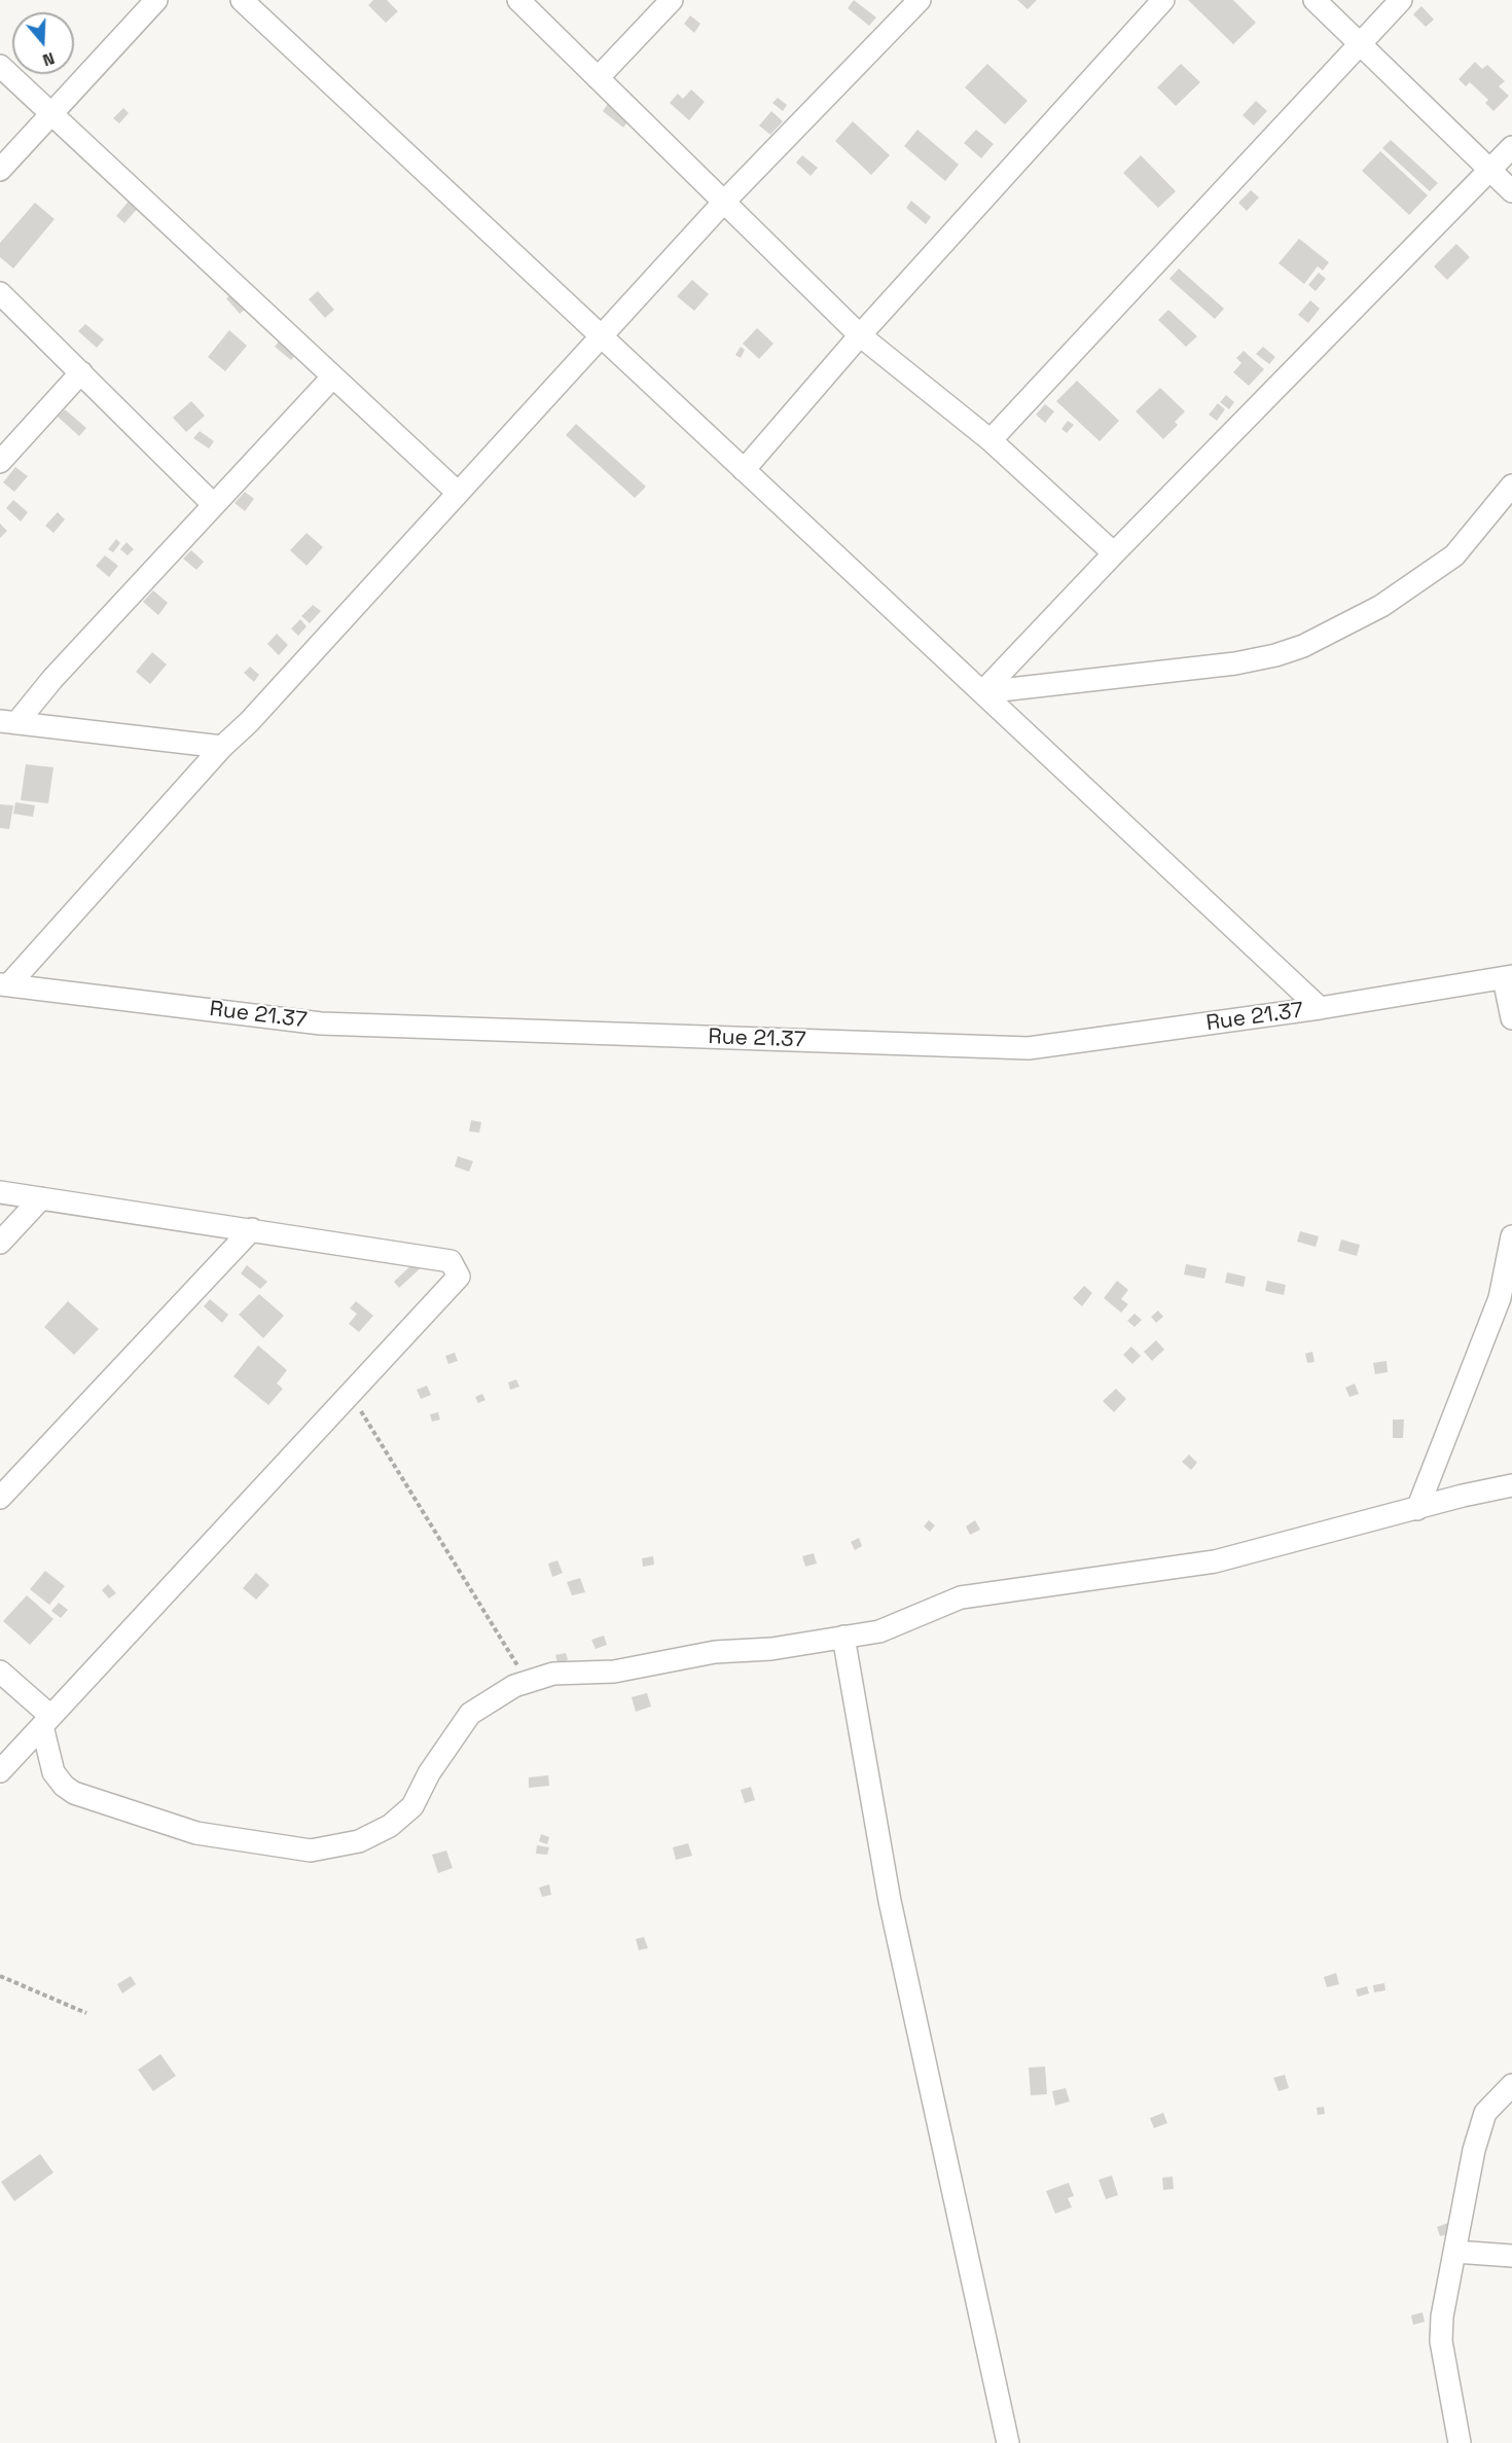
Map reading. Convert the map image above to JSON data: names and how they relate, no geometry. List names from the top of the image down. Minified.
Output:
{"streets":{"street":["Rue 21.37"]},"north":"bottom"}
